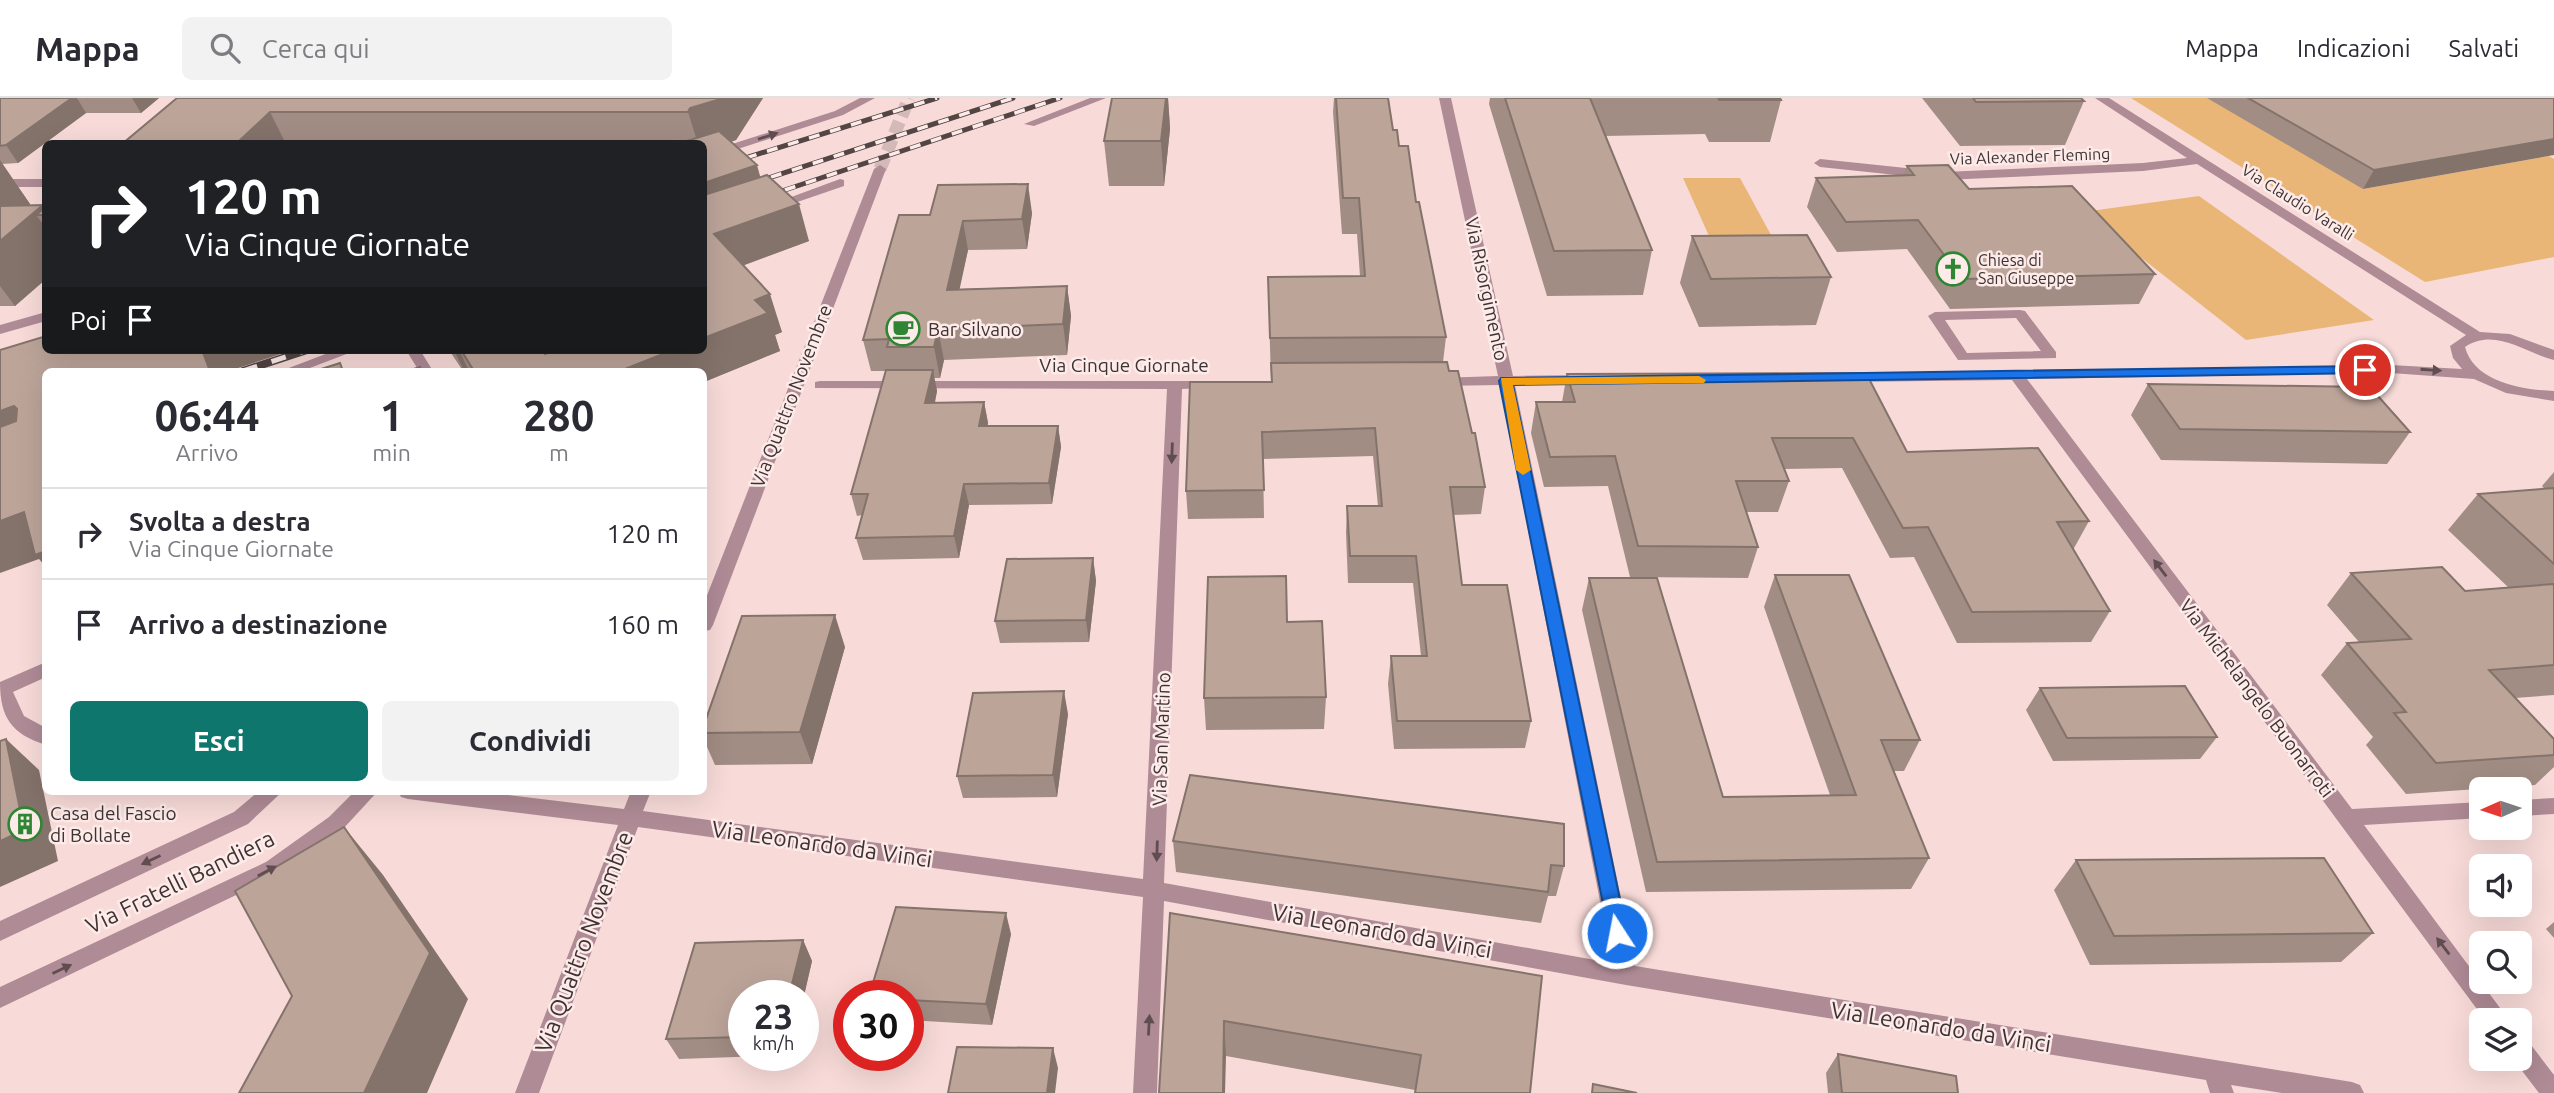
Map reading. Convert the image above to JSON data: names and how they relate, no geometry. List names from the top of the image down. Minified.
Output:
{"streets":{"street":["Via Alexander Fleming","Via Claudio Varalli","Via Risorgimento","Via Cinque Giornate","Via Quattro Novembre","Via Michelangelo Buonarroti","Via San Martino","Via Leonardo da Vinci","Via Fratelli Bandiera"]},"crossings":[["Via Alexander Fleming","Via Claudio Varalli"],["Via Risorgimento","Via Leonardo da Vinci"],["Via Cinque Giornate","Via San Martino"],["Via Quattro Novembre","Via Leonardo da Vinci"],["Via San Martino","Via Leonardo da Vinci"]],"one_way":["Via Michelangelo Buonarroti"],"places":{"church":["Chiesa di San Giuseppe"],"cafe":["Bar Silvano"],"building":["Casa del Fascio di Bollate"]},"north":"left","page":{"header":"Mappa","search":"Cerca qui","nav":["Mappa","Indicazioni","Salvati"],"turn":["120 m","Via Cinque Giornate"],"then":"Poi","eta":["06:44","Arrivo","1","min","280","m"],"list":[{"name":"Svolta a destra","note":"Via Cinque Giornate","value":"120 m"},{"name":"Arrivo a destinazione","value":"160 m"}],"buttons":["Esci","Condividi"],"speed":"23 km/h","limit":"30"}}
